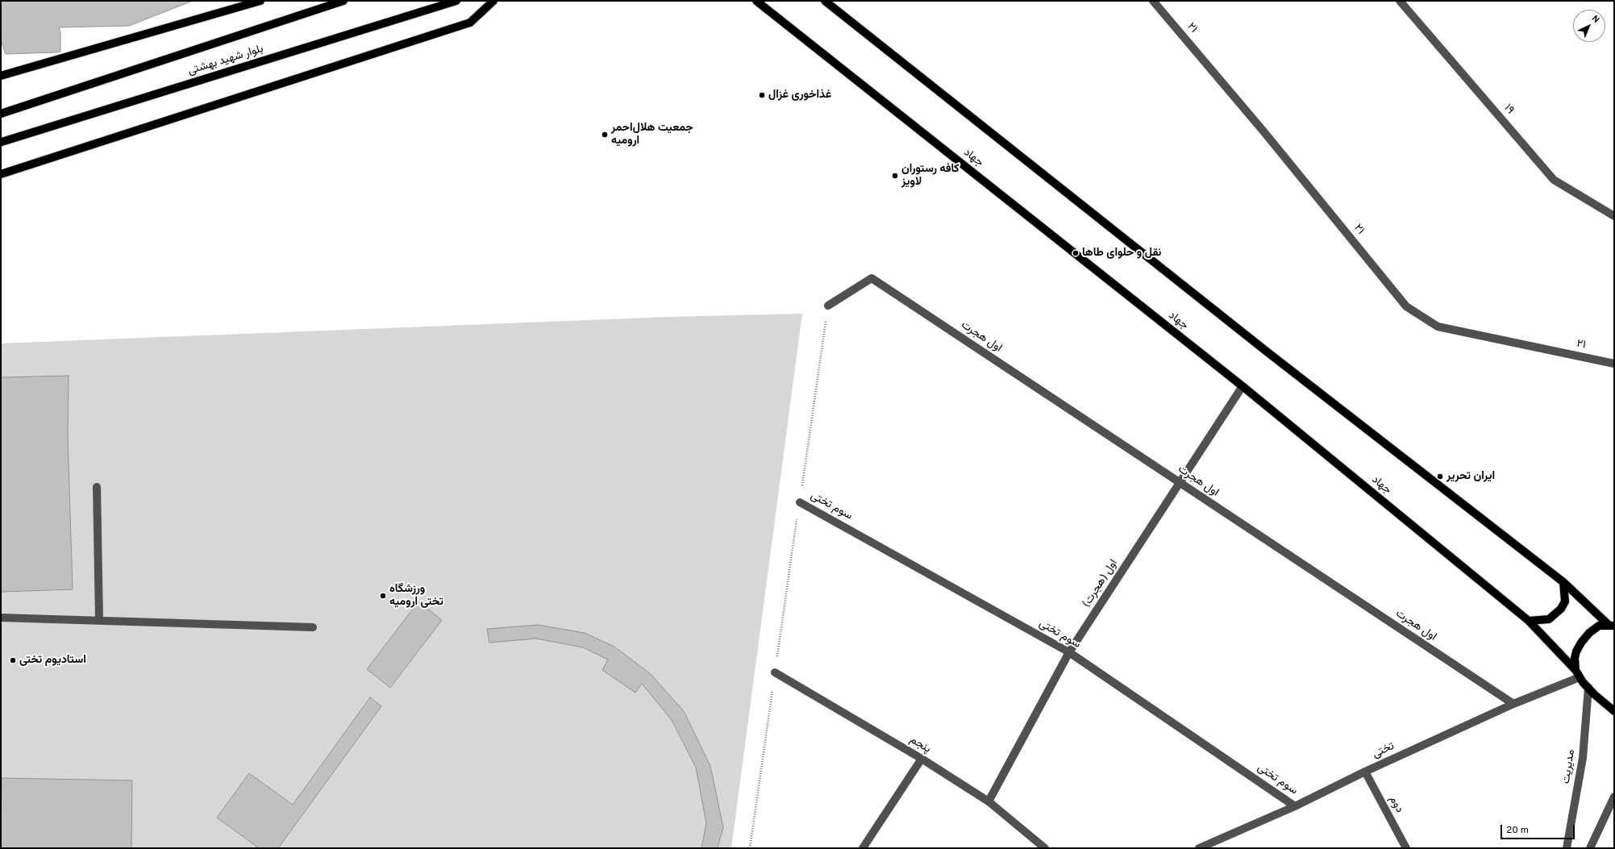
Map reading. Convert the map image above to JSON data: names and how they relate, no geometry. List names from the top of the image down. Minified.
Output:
{"streets":{"main road":["بلوار شهید بهشتی","جهاد"],"street":["۲۱","۱۹","اول هجرت","سوم تختی","اول (هجرت)","پنجم","تختی","مدیریت","دوم"]},"crossings":[["جهاد","اول (هجرت)"],["جهاد","تختی"],["جهاد","مدیریت"],["اول هجرت","اول (هجرت)"],["اول هجرت","تختی"],["سوم تختی","اول (هجرت)"],["سوم تختی","تختی"],["اول (هجرت)","پنجم"],["تختی","دوم"]],"places":["غذاخوری غزال","جمعیت هلال‌احمر ارومیه","کافه رستوران لاویز","نقل و حلوای طاها","ایران تحریر","ورزشگاه تختی ارومیه","استادیوم تختی"],"scale_bar":"20 m","north":"top right"}
